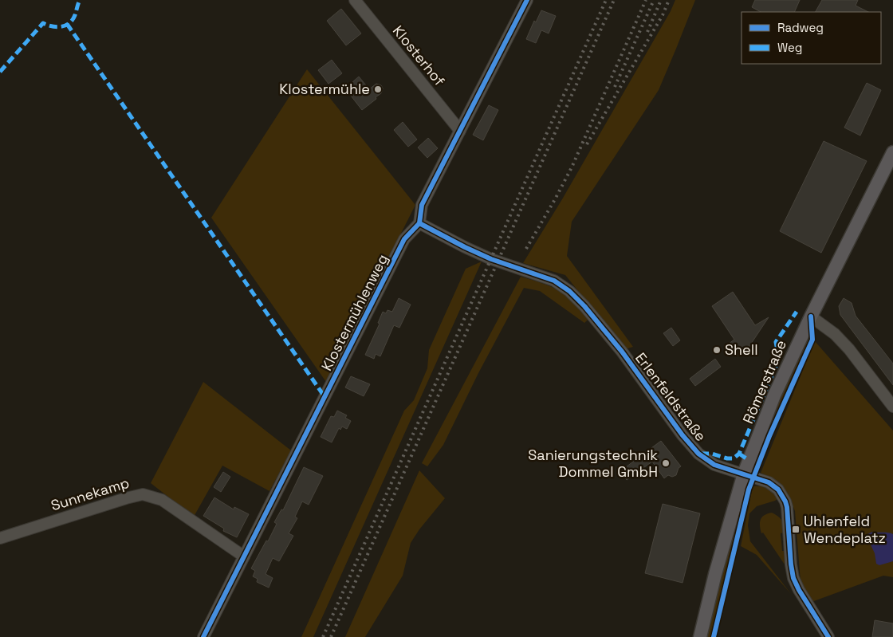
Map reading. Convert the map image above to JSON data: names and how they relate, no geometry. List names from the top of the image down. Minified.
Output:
{"streets":{"main road":["Römerstraße"],"street":["Klosterhof","Klostermühlenweg","Erlenfeldstraße","Sunnekamp"]},"crossings":[["Klostermühlenweg","Erlenfeldstraße"],["Klostermühlenweg","Sunnekamp"],["Römerstraße","Erlenfeldstraße"]],"places":{"other":["Klostermühle","Shell","Sanierungstechnik Dommel GmbH"],"transit":["Uhlenfeld Wendeplatz"]},"legend":["Radweg","Weg"]}
